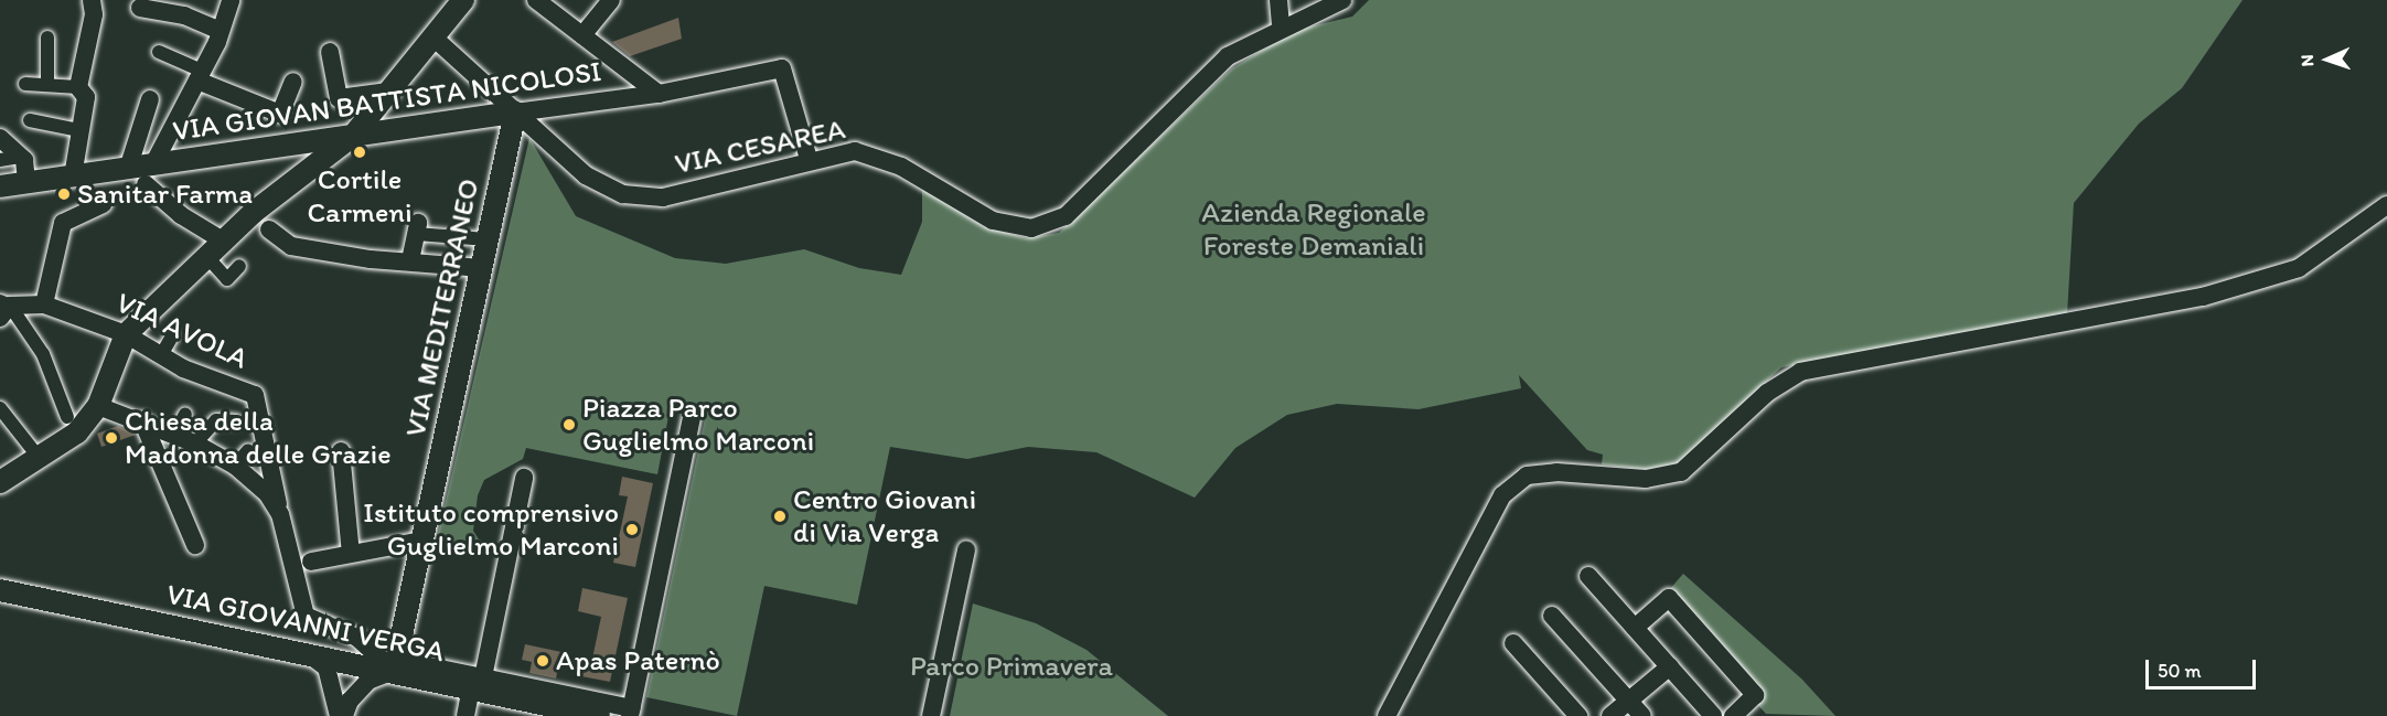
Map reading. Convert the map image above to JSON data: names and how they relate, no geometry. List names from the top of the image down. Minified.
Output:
{"streets":{"street":["VIA GIOVAN BATTISTA NICOLOSI","VIA CESAREA","VIA MEDITERRANEO","VIA AVOLA","VIA GIOVANNI VERGA"]},"crossings":[["VIA GIOVAN BATTISTA NICOLOSI","VIA CESAREA"],["VIA GIOVAN BATTISTA NICOLOSI","VIA MEDITERRANEO"],["VIA CESAREA","VIA MEDITERRANEO"],["VIA MEDITERRANEO","VIA GIOVANNI VERGA"]],"parks":["Azienda Regionale Foreste Demaniali","Parco Primavera"],"places":["Cortile Carmeni","Sanitar Farma","Piazza Parco Guglielmo Marconi","Chiesa della Madonna delle Grazie","Centro Giovani di Via Verga","Istituto comprensivo Guglielmo Marconi","Apas Paternò"],"scale_bar":"50 m","north":"left"}
